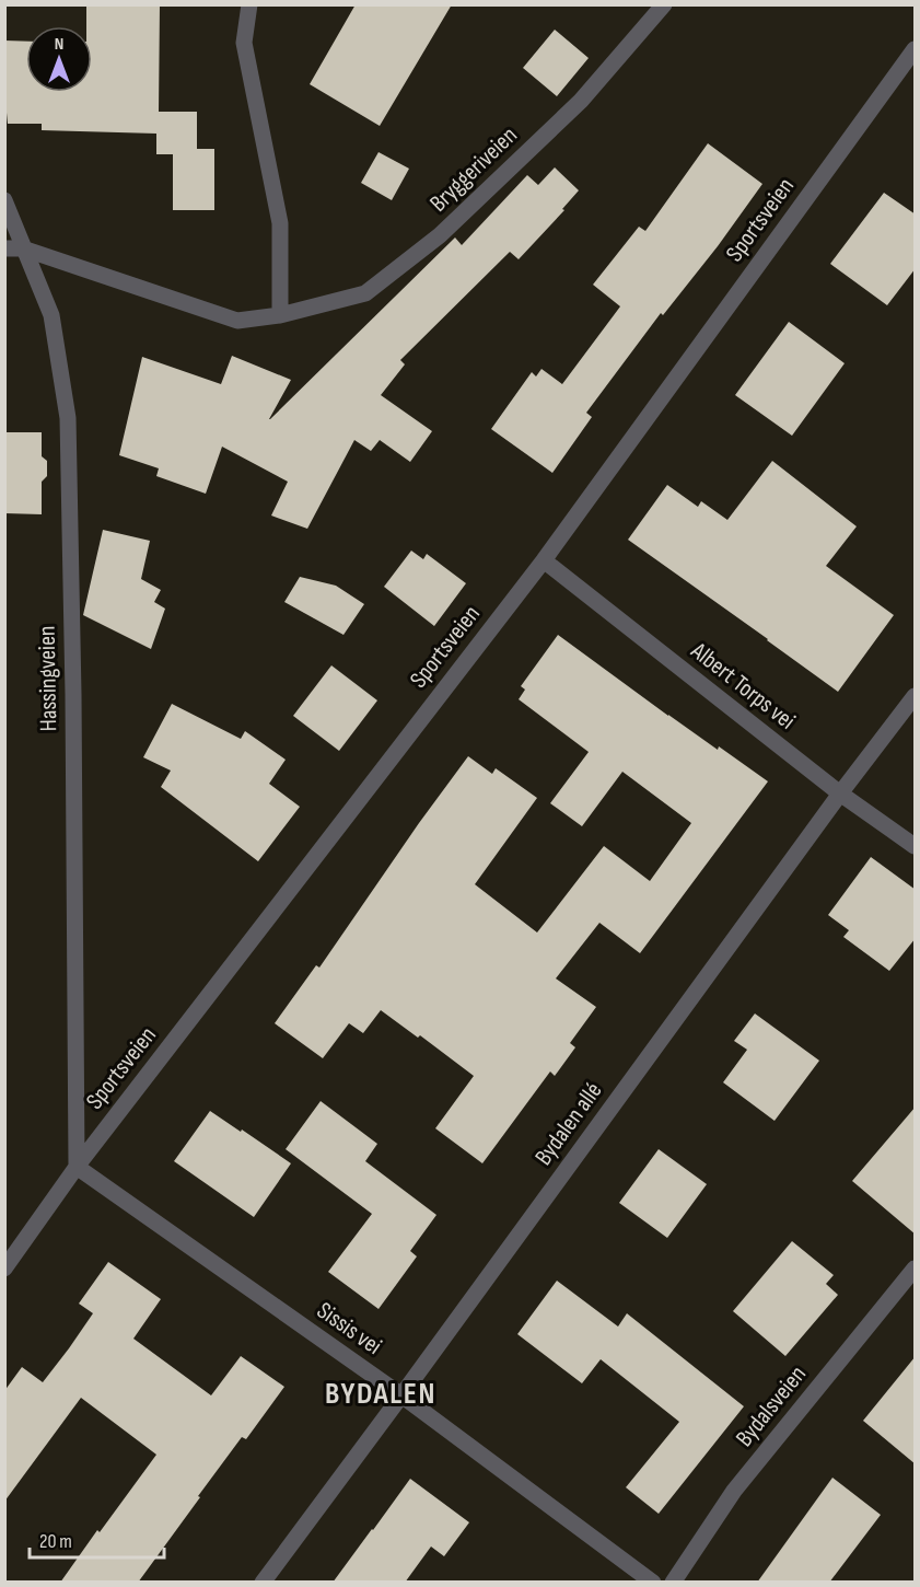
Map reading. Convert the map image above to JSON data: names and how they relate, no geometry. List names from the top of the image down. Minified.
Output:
{"streets":{"street":["Bryggeriveien","Sportsveien","Hassingveien","Albert Torps vei","Bydalen allé","Sissis vei","Bydalsveien"]},"crossings":[["Bryggeriveien","Hassingveien"],["Sportsveien","Hassingveien"],["Sportsveien","Albert Torps vei"],["Sportsveien","Sissis vei"],["Hassingveien","Sissis vei"],["Albert Torps vei","Bydalen allé"],["Bydalen allé","Sissis vei"]],"districts":["BYDALEN"],"scale_bar":"20 m","north":"top"}
